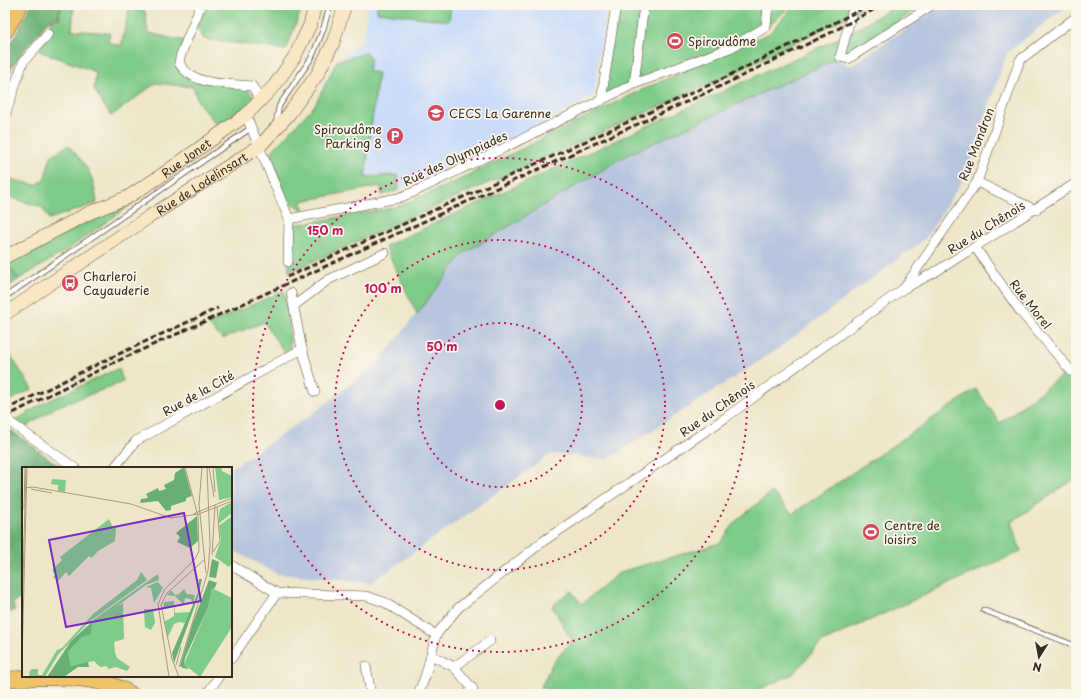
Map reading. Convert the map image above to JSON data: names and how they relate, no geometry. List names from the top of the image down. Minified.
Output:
{"streets":{"street":["Rue Mondron","Rue Jonet","Rue des Olympiades","Rue de Lodelinsart","Rue du Chênois","Rue Morel","Rue de la Cité"]},"crossings":[["Rue Mondron","Rue du Chênois"],["Rue du Chênois","Rue Morel"]],"places":{"sports":["Spiroudôme","Centre de loisirs"],"school or university":["CECS La Garenne"],"parking":["Spiroudôme Parking 8"],"bus stop":["Charleroi Cayauderie"]},"north":"bottom","rings":["150 m","100 m","50 m"]}
